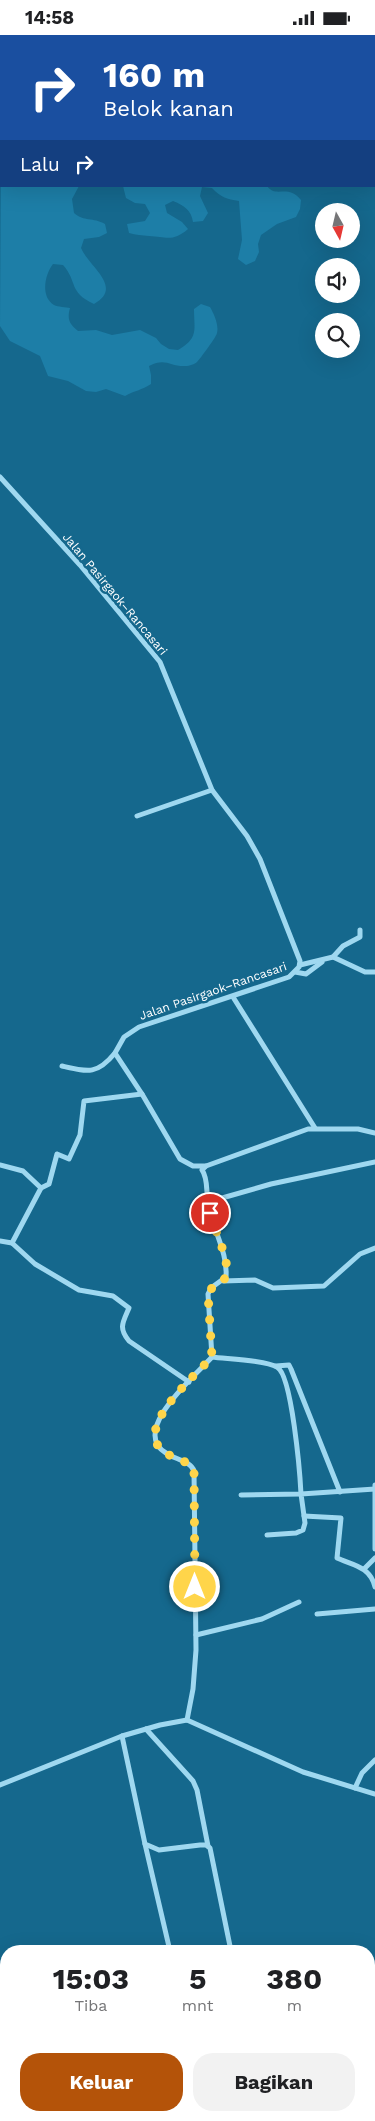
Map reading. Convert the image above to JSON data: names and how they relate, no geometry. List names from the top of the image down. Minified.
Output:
{"streets":{"street":["Jalan Pasirgaok–Rancasari"]},"north":"bottom","page":{"status":"14:58","turn":["160 m","Belok kanan"],"then":"Lalu","eta":["15:03","Tiba","5","mnt","380","m"],"buttons":["Keluar","Bagikan"]}}
